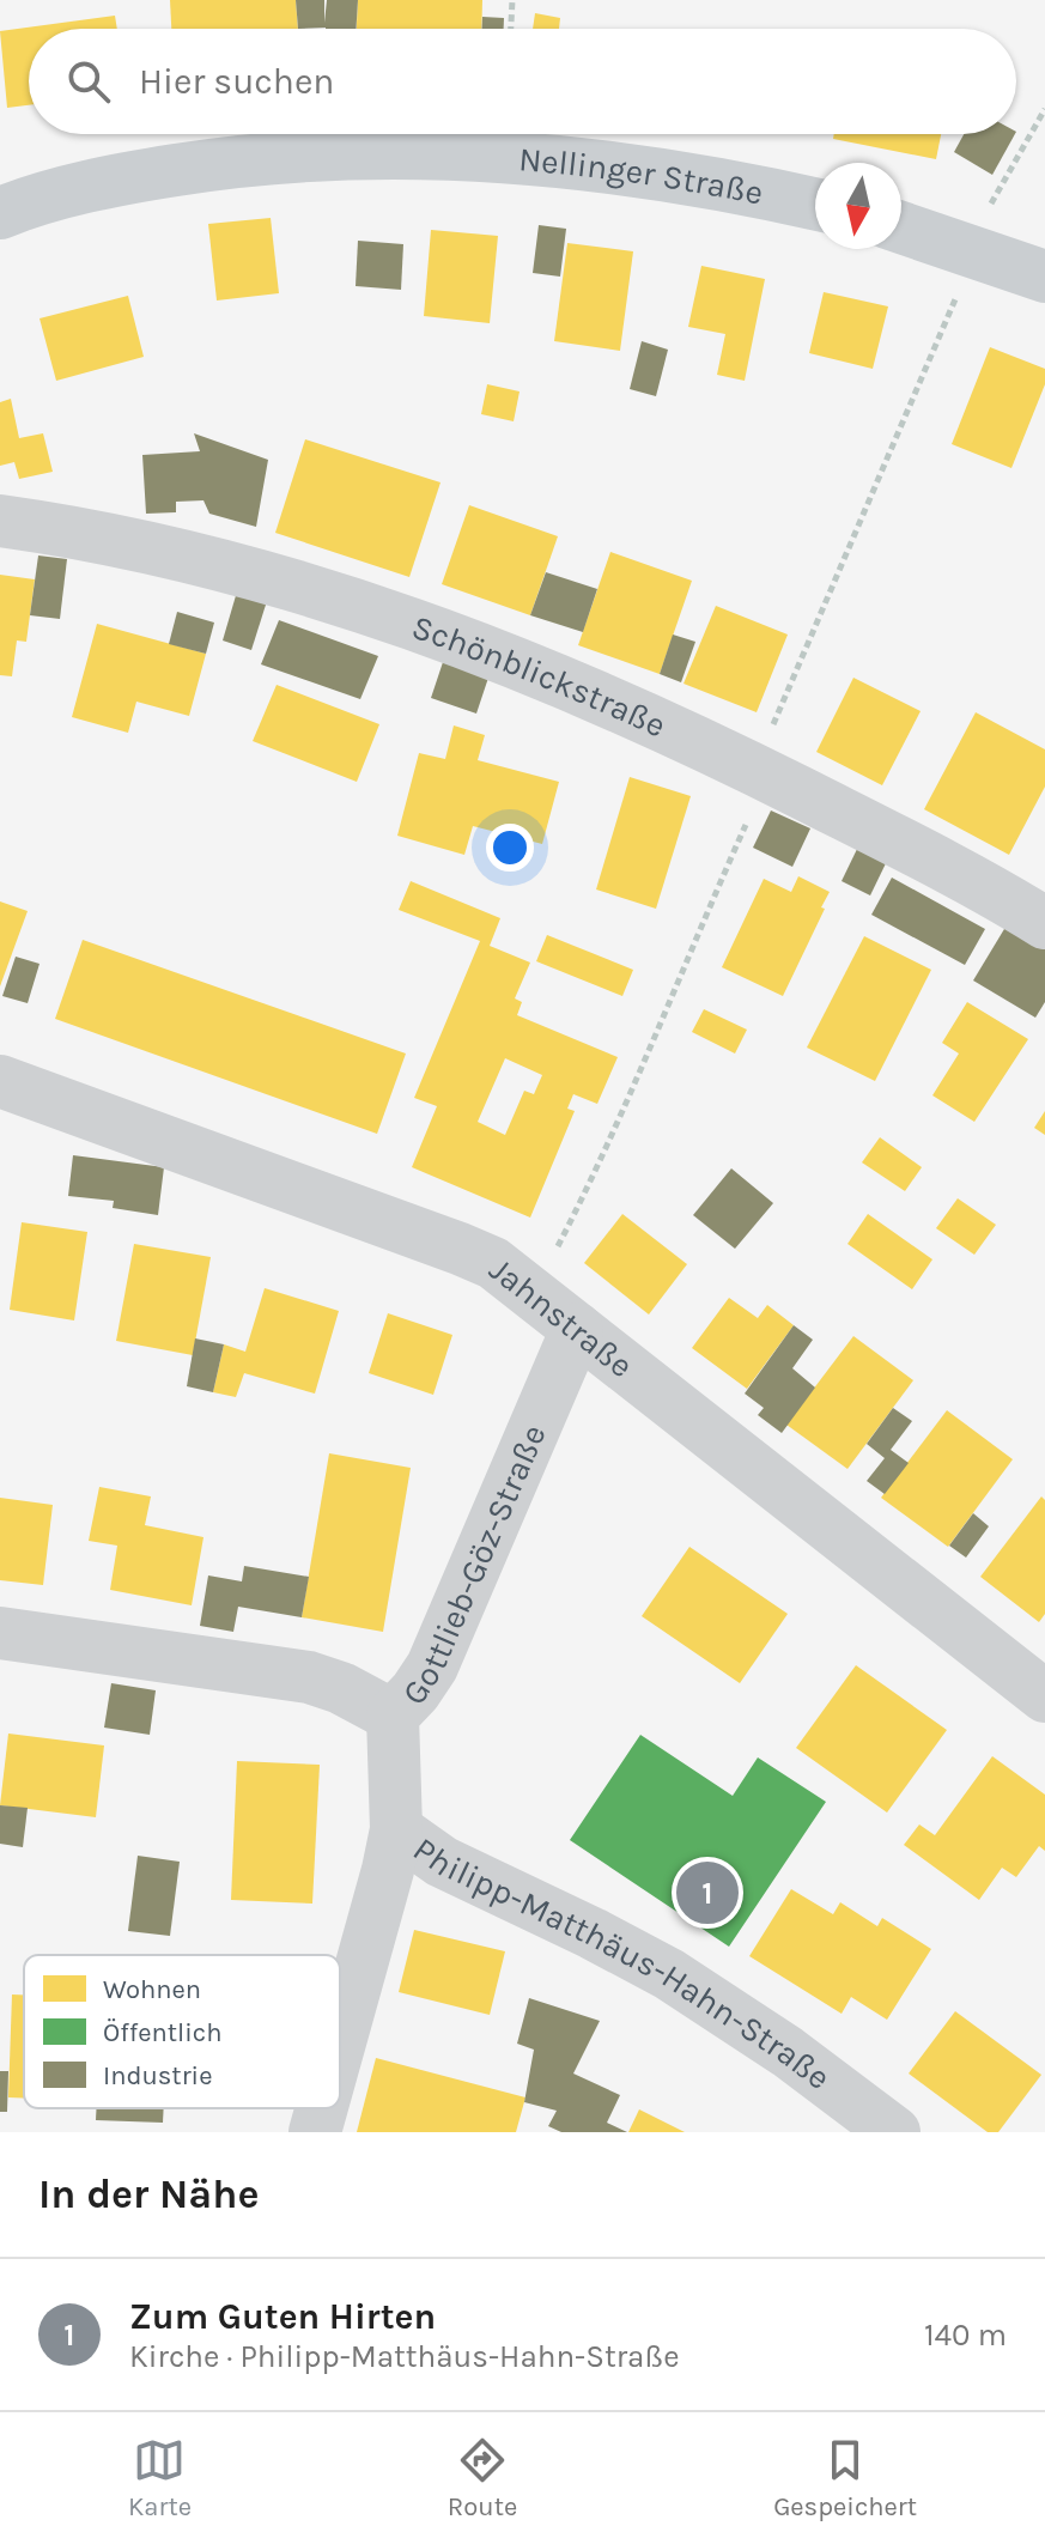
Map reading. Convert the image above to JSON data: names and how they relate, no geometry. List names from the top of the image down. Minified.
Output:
{"streets":{"main road":["Nellinger Straße"],"street":["Schönblickstraße","Jahnstraße","Gottlieb-Göz-Straße","Philipp-Matthäus-Hahn-Straße"]},"crossings":[["Jahnstraße","Gottlieb-Göz-Straße"],["Gottlieb-Göz-Straße","Philipp-Matthäus-Hahn-Straße"]],"legend":["Wohnen","Öffentlich","Industrie"],"north":"bottom","page":{"search":"Hier suchen","pins":"1","heading":"In der Nähe","list":[{"mark":"1","name":"Zum Guten Hirten","note":"Kirche · Philipp-Matthäus-Hahn-Straße","value":"140 m"}],"nav":["Karte","Route","Gespeichert"]}}
